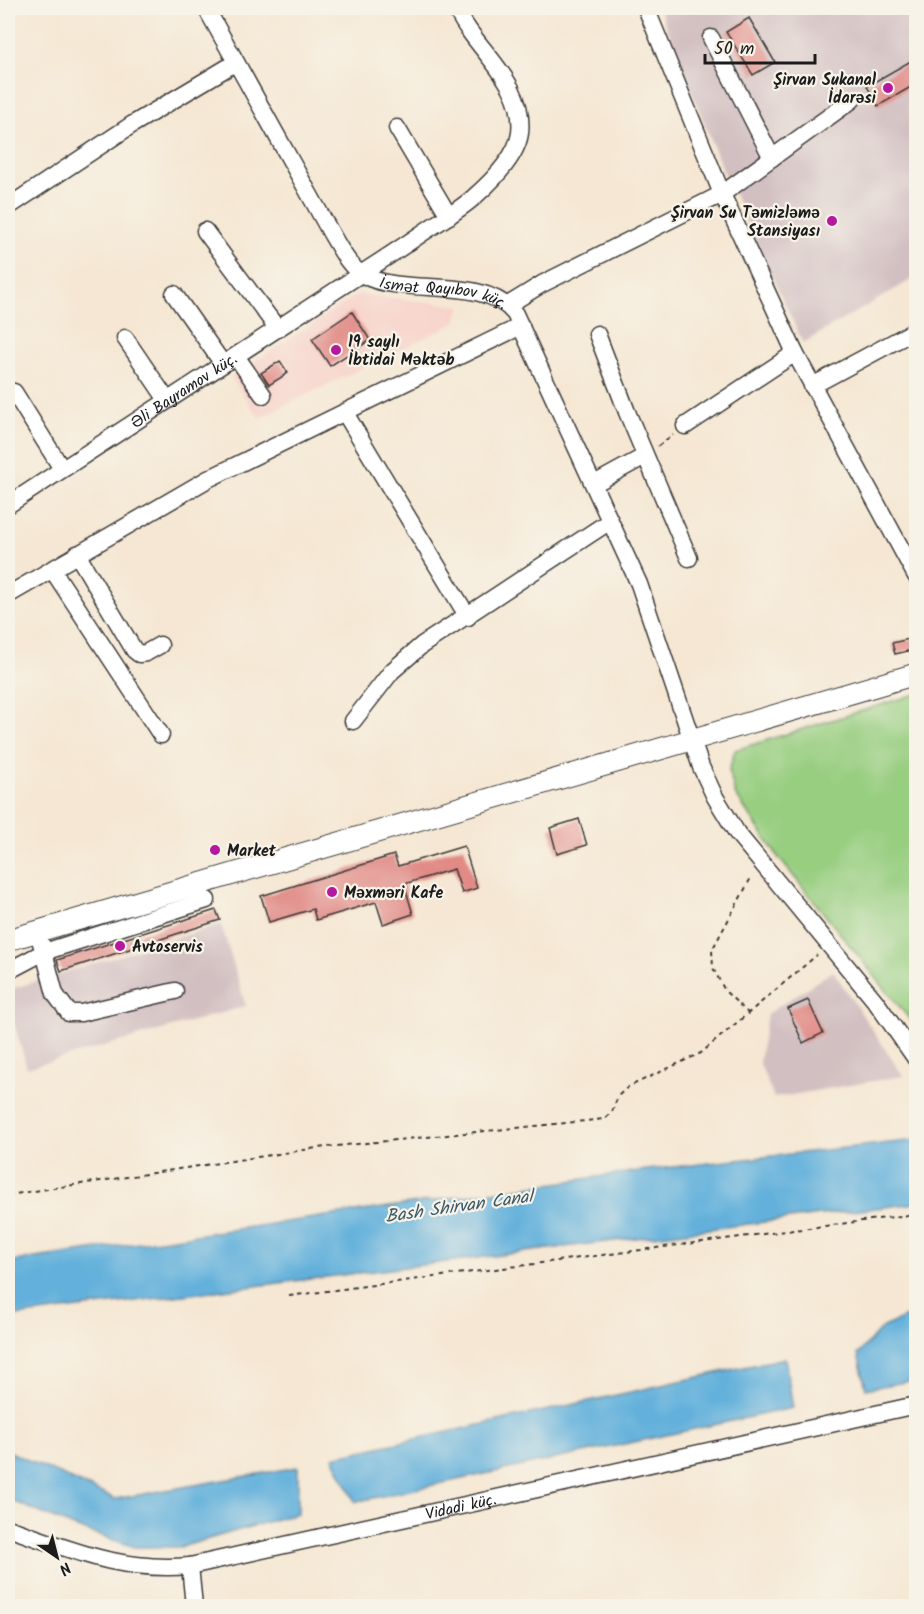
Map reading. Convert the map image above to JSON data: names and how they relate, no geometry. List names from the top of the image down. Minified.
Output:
{"streets":{"street":["İsmət Qayıbov küç.","Əli Bayramov küç.","Vidadi küç."]},"crossings":[["İsmət Qayıbov küç.","Əli Bayramov küç."]],"water":["Bash Shirvan Canal"],"places":["Şirvan Sukanal İdarəsi","Şirvan Su Təmizləmə Stansiyası","19 saylı İbtidai Məktəb","Market","Məxməri Kafe","Avtoservis"],"scale_bar":"50 m","north":"bottom right"}
